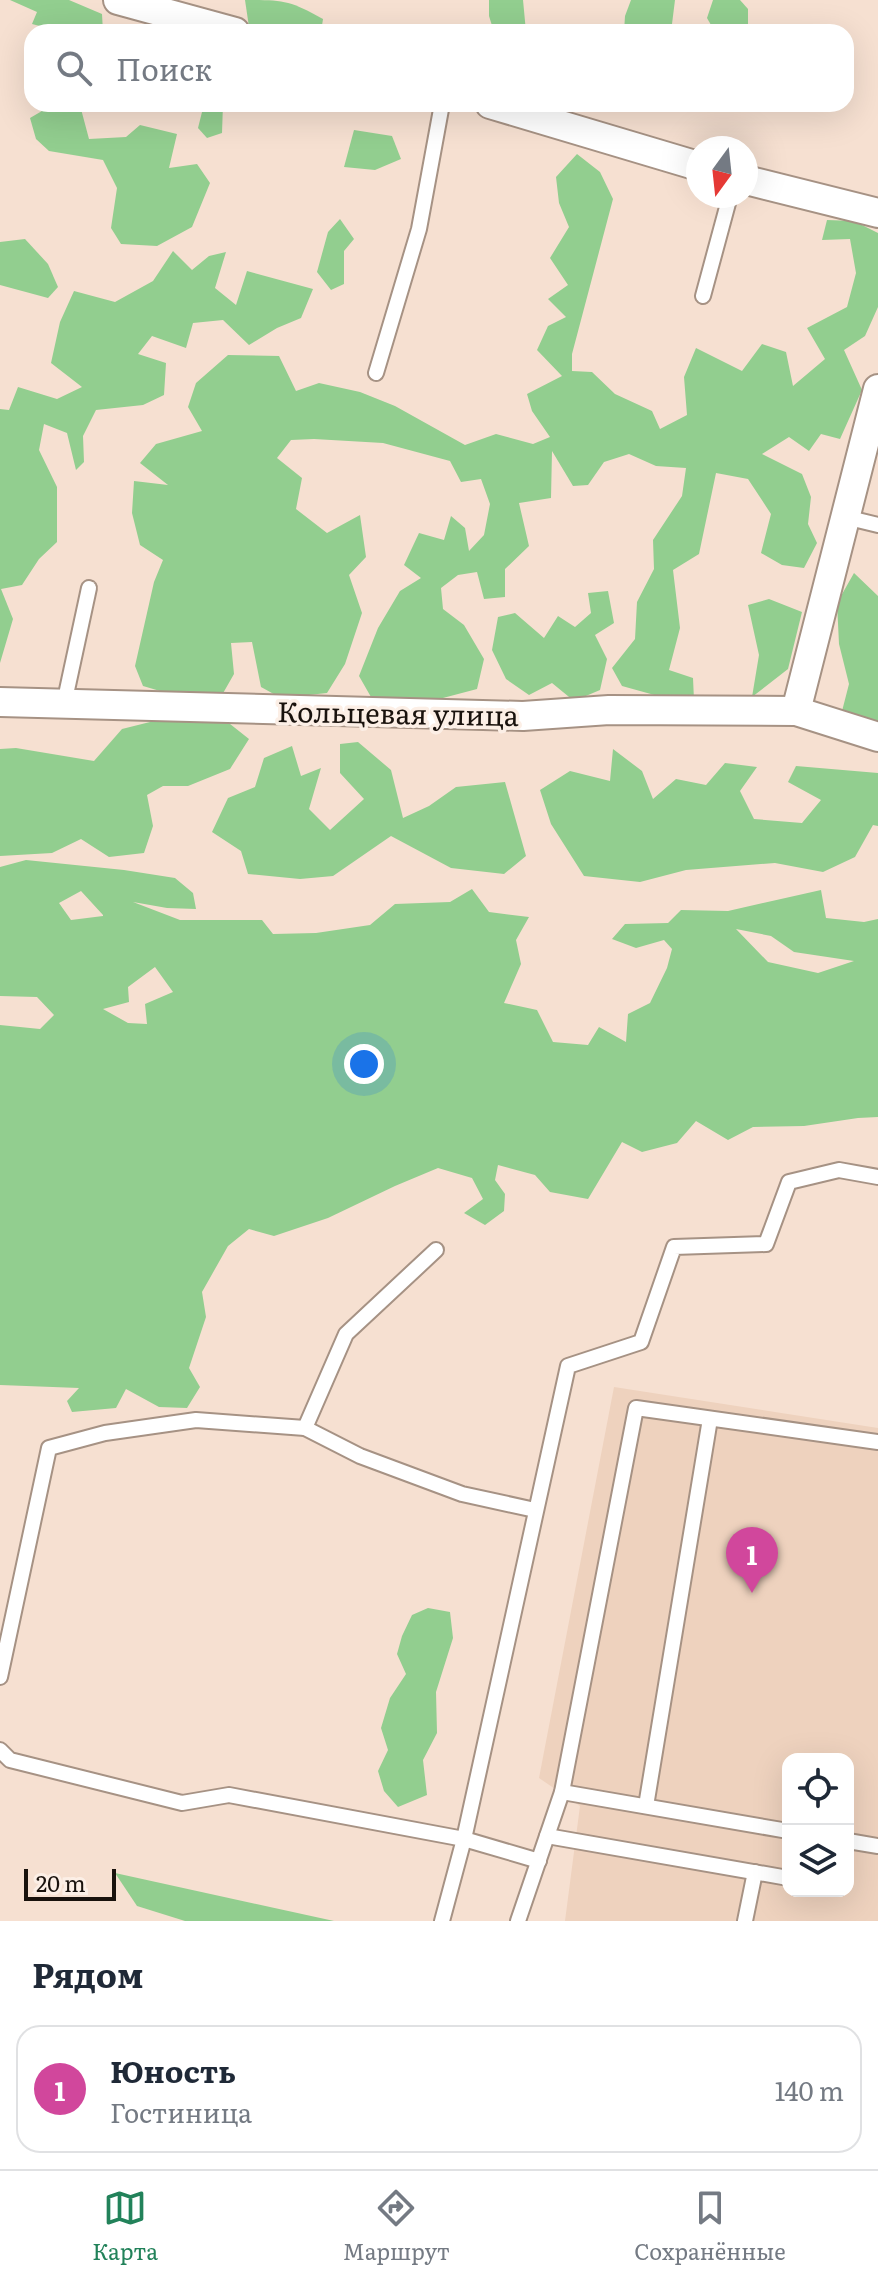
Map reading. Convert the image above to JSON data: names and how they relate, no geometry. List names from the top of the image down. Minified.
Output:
{"streets":{"street":["Кольцевая улица"]},"scale_bar":"20 m","north":"bottom","page":{"search":"Поиск","pins":"1","scale":"20 m","heading":"Рядом","list":[{"mark":"1","name":"Юность","note":"Гостиница","value":"140 m"}],"nav":["Карта","Маршрут","Сохранённые"]}}
